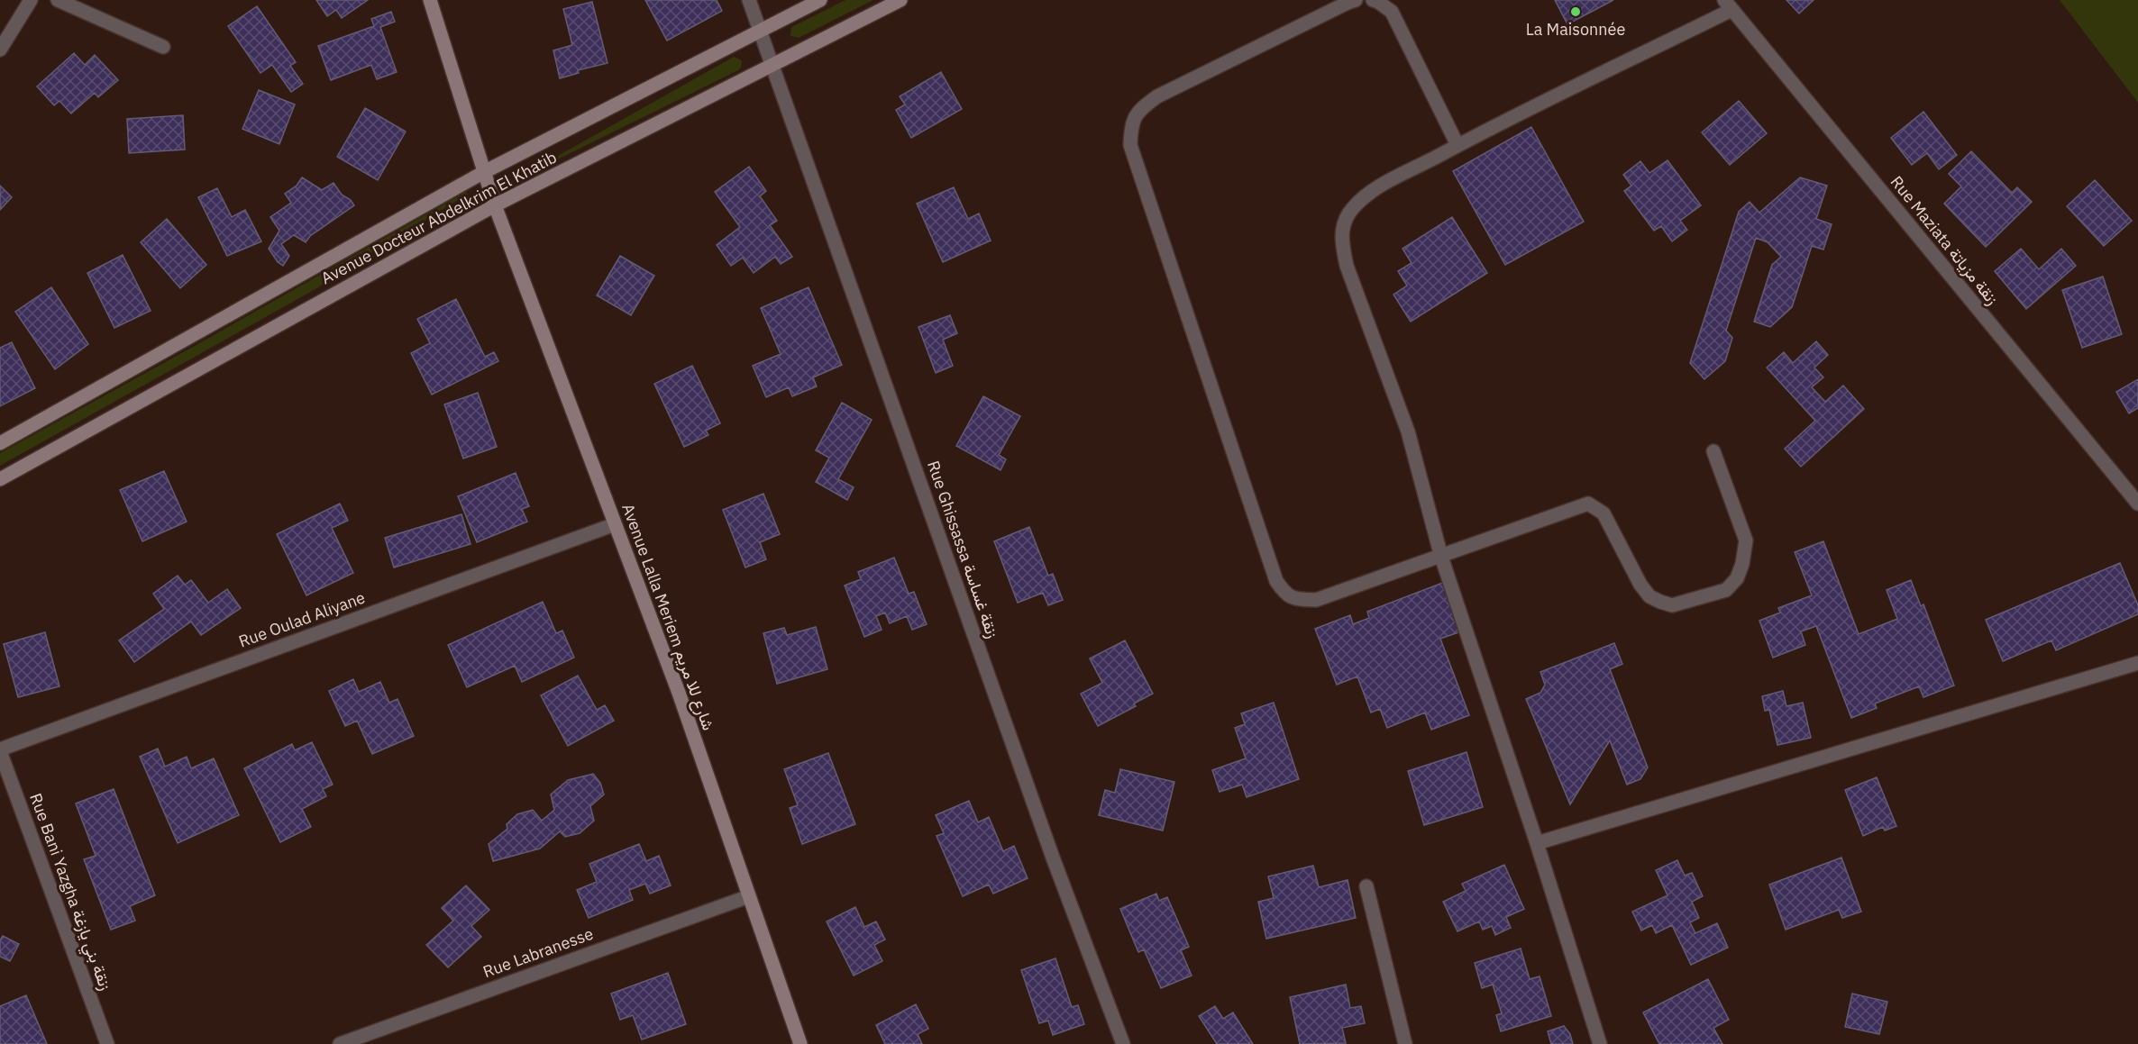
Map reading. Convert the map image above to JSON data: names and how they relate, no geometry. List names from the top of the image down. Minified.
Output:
{"streets":{"main road":["Avenue Docteur Abdelkrim El Khatib","Avenue Lalla Meriem شارع للا مريم"],"street":["Rue Maziata زنقة مزياتة","Rue Ghissassa زنقة غساسة","Rue Oulad Aliyane","Rue Bani Yazgha زنقة بني يازغة","Rue Labranesse"]},"crossings":[["Avenue Docteur Abdelkrim El Khatib","Rue Ghissassa زنقة غساسة"],["Avenue Docteur Abdelkrim El Khatib","Avenue Lalla Meriem شارع للا مريم"],["Avenue Lalla Meriem شارع للا مريم","Rue Oulad Aliyane"],["Avenue Lalla Meriem شارع للا مريم","Rue Labranesse"],["Rue Oulad Aliyane","Rue Bani Yazgha زنقة بني يازغة"]],"places":["La Maisonnée"]}
